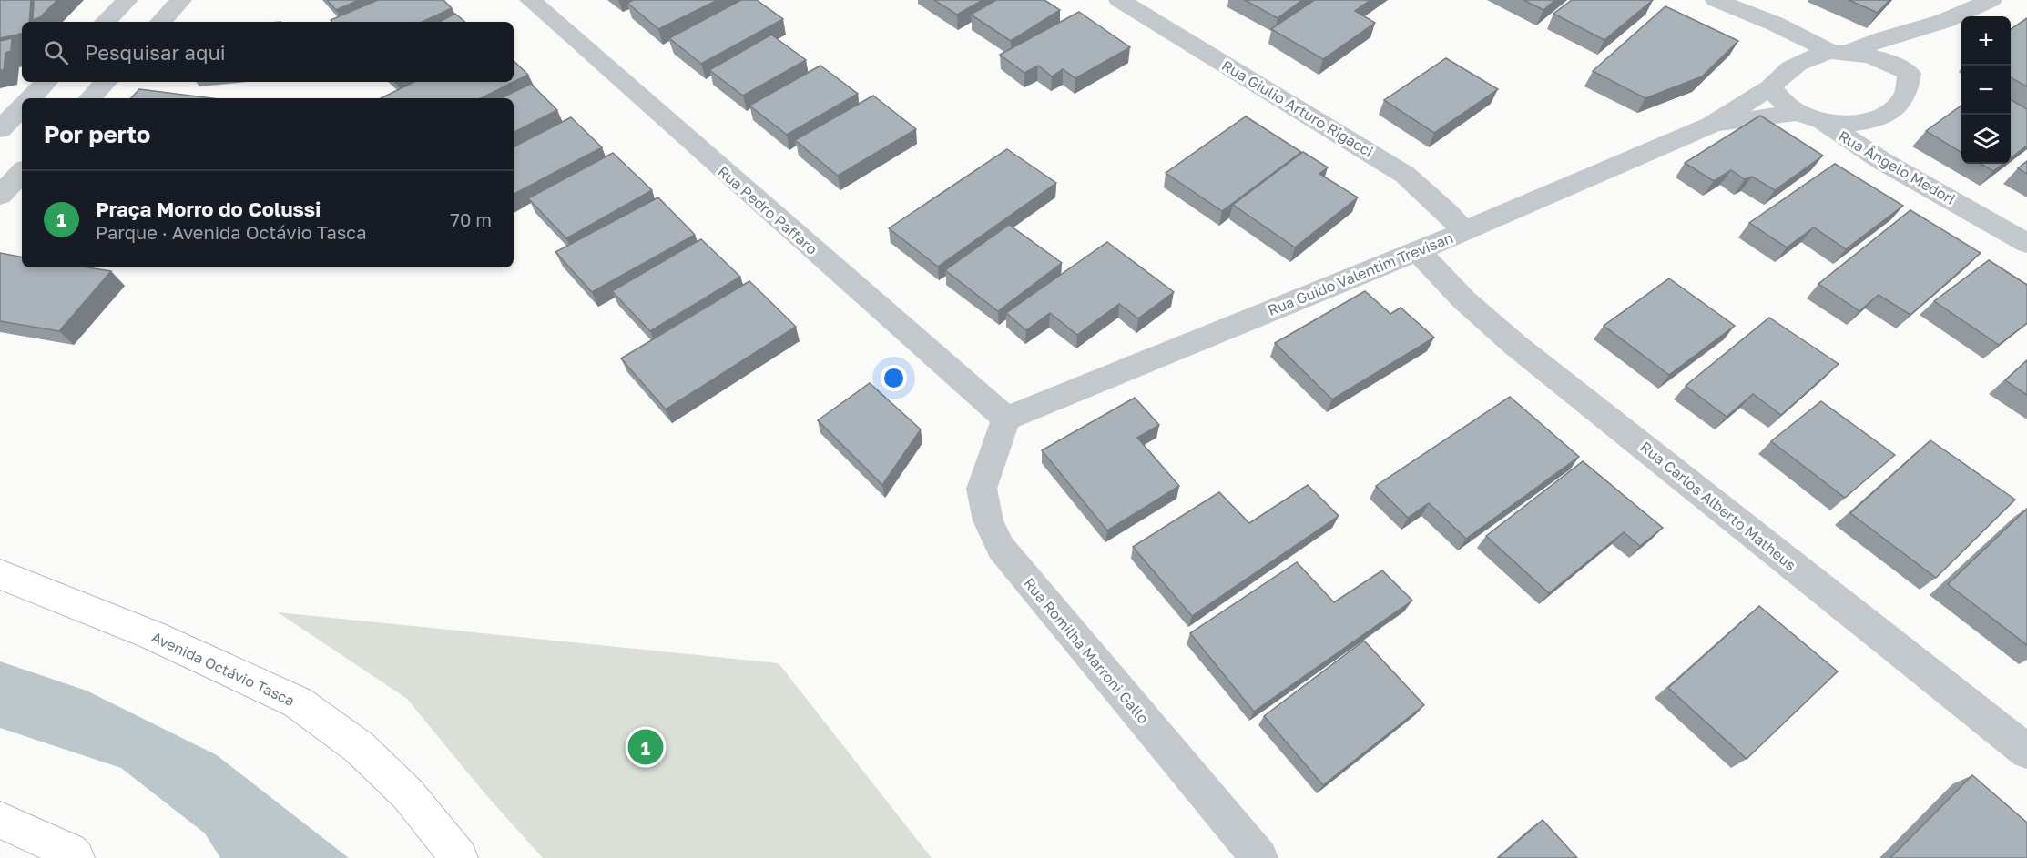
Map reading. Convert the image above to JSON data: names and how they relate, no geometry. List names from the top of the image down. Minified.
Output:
{"streets":{"street":["Rua Giulio Arturo Rigacci","Rua Ângelo Medori","Rua Pedro Paffaro","Rua Guido Valentim Trevisan","Rua Carlos Alberto Matheus","Rua Romilha Marroni Gallo","Avenida Octávio Tasca"]},"crossings":[["Rua Giulio Arturo Rigacci","Rua Guido Valentim Trevisan"],["Rua Pedro Paffaro","Rua Guido Valentim Trevisan"],["Rua Pedro Paffaro","Rua Romilha Marroni Gallo"],["Rua Guido Valentim Trevisan","Rua Carlos Alberto Matheus"],["Rua Guido Valentim Trevisan","Rua Romilha Marroni Gallo"]],"page":{"map_buttons":["+","−"],"search":"Pesquisar aqui","heading":"Por perto","list":[{"mark":"1","name":"Praça Morro do Colussi","note":"Parque · Avenida Octávio Tasca","value":"70 m"}],"pins":"1"}}
